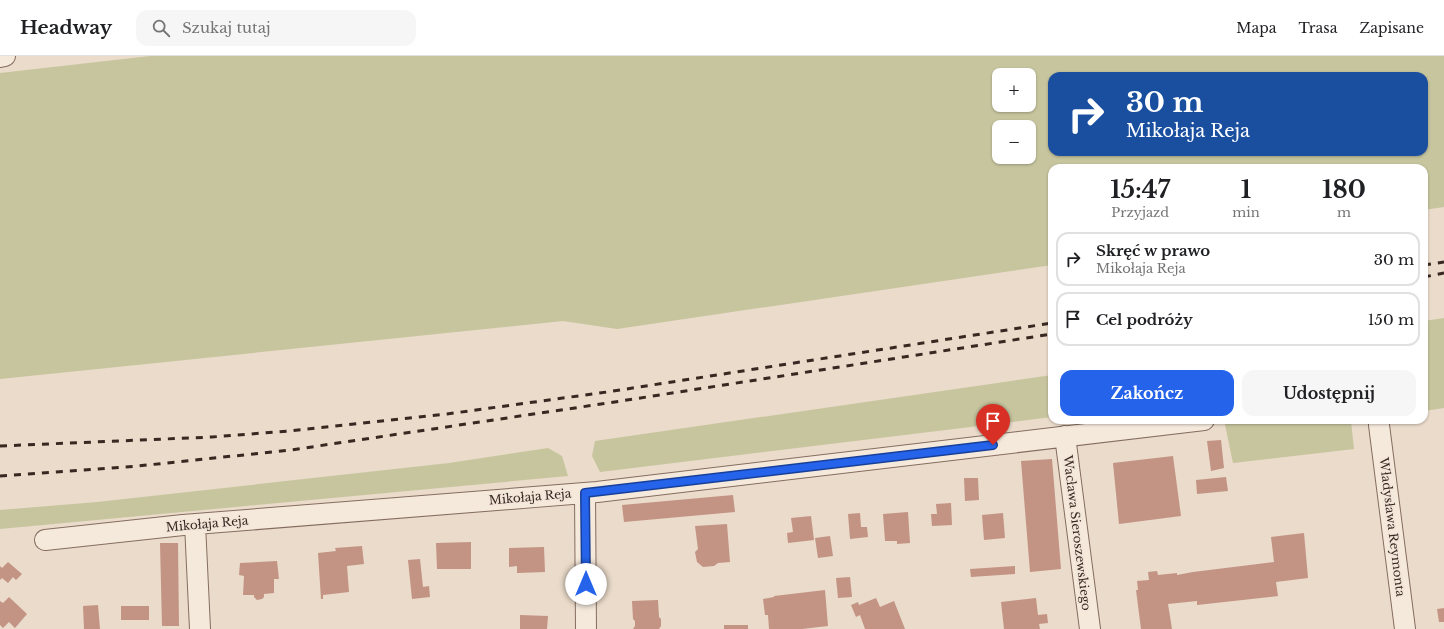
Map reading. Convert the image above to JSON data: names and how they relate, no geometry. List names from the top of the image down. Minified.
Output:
{"streets":{"street":["Mikołaja Reja","Władysława Reymonta","Wacława Sieroszewskiego"]},"crossings":[["Mikołaja Reja","Wacława Sieroszewskiego"]],"page":{"header":"Headway","search":"Szukaj tutaj","nav":["Mapa","Trasa","Zapisane"],"map_buttons":["+","−"],"turn":["30 m","Mikołaja Reja"],"eta":["15:47","Przyjazd","1","min","180","m"],"list":[{"name":"Skręć w prawo","note":"Mikołaja Reja","value":"30 m"},{"name":"Cel podróży","value":"150 m"}],"buttons":["Zakończ","Udostępnij"]}}
